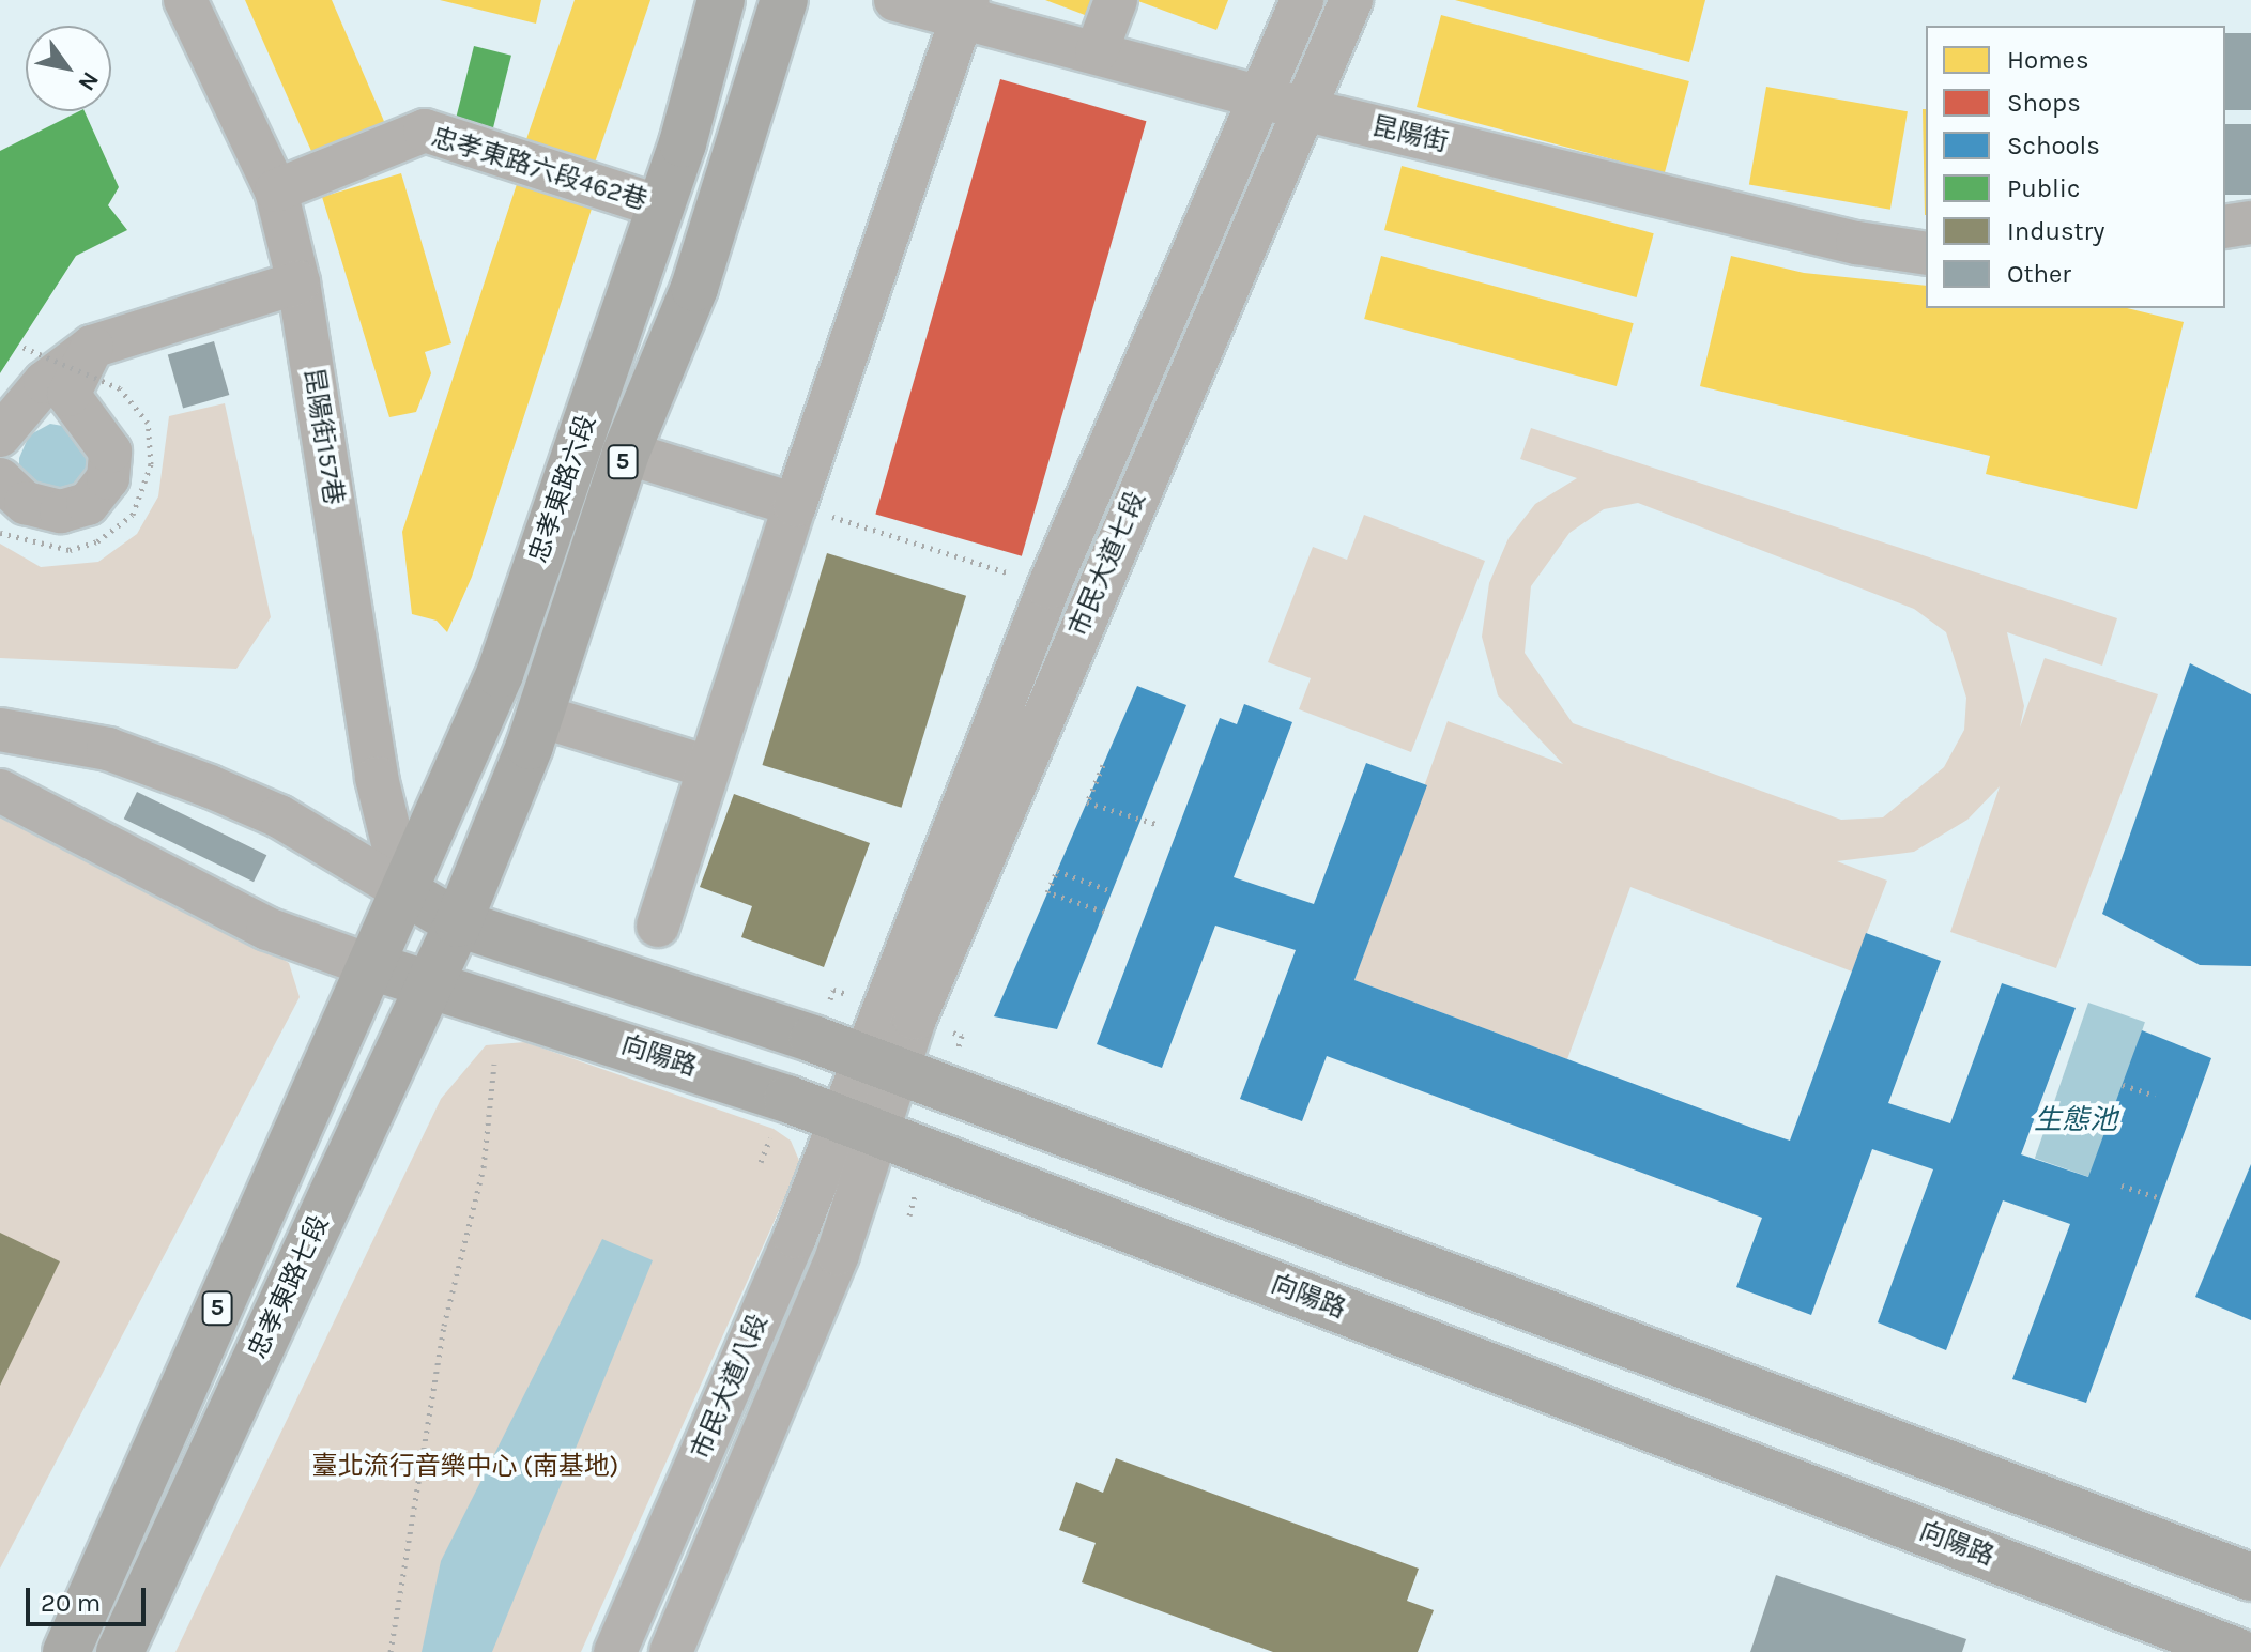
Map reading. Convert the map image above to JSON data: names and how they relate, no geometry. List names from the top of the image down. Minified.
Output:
{"streets":{"main road":["5","忠孝東路六段","向陽路","忠孝東路七段"],"street":["昆陽街","忠孝東路六段462巷","昆陽街157巷","市民大道七段","市民大道八段"]},"crossings":[["昆陽街","市民大道七段"],["忠孝東路六段462巷","昆陽街157巷"],["忠孝東路六段462巷","忠孝東路六段"],["昆陽街157巷","忠孝東路六段"],["5","忠孝東路六段"],["5","向陽路"],["忠孝東路六段","向陽路"],["忠孝東路六段","忠孝東路七段"],["市民大道七段","向陽路"],["市民大道七段","市民大道八段"],["向陽路","忠孝東路七段"],["向陽路","市民大道八段"]],"water":["生態池"],"parks":["臺北流行音樂中心 (南基地)"],"legend":["Homes","Shops","Schools","Public","Industry","Other"],"scale_bar":"20 m","north":"bottom right"}
